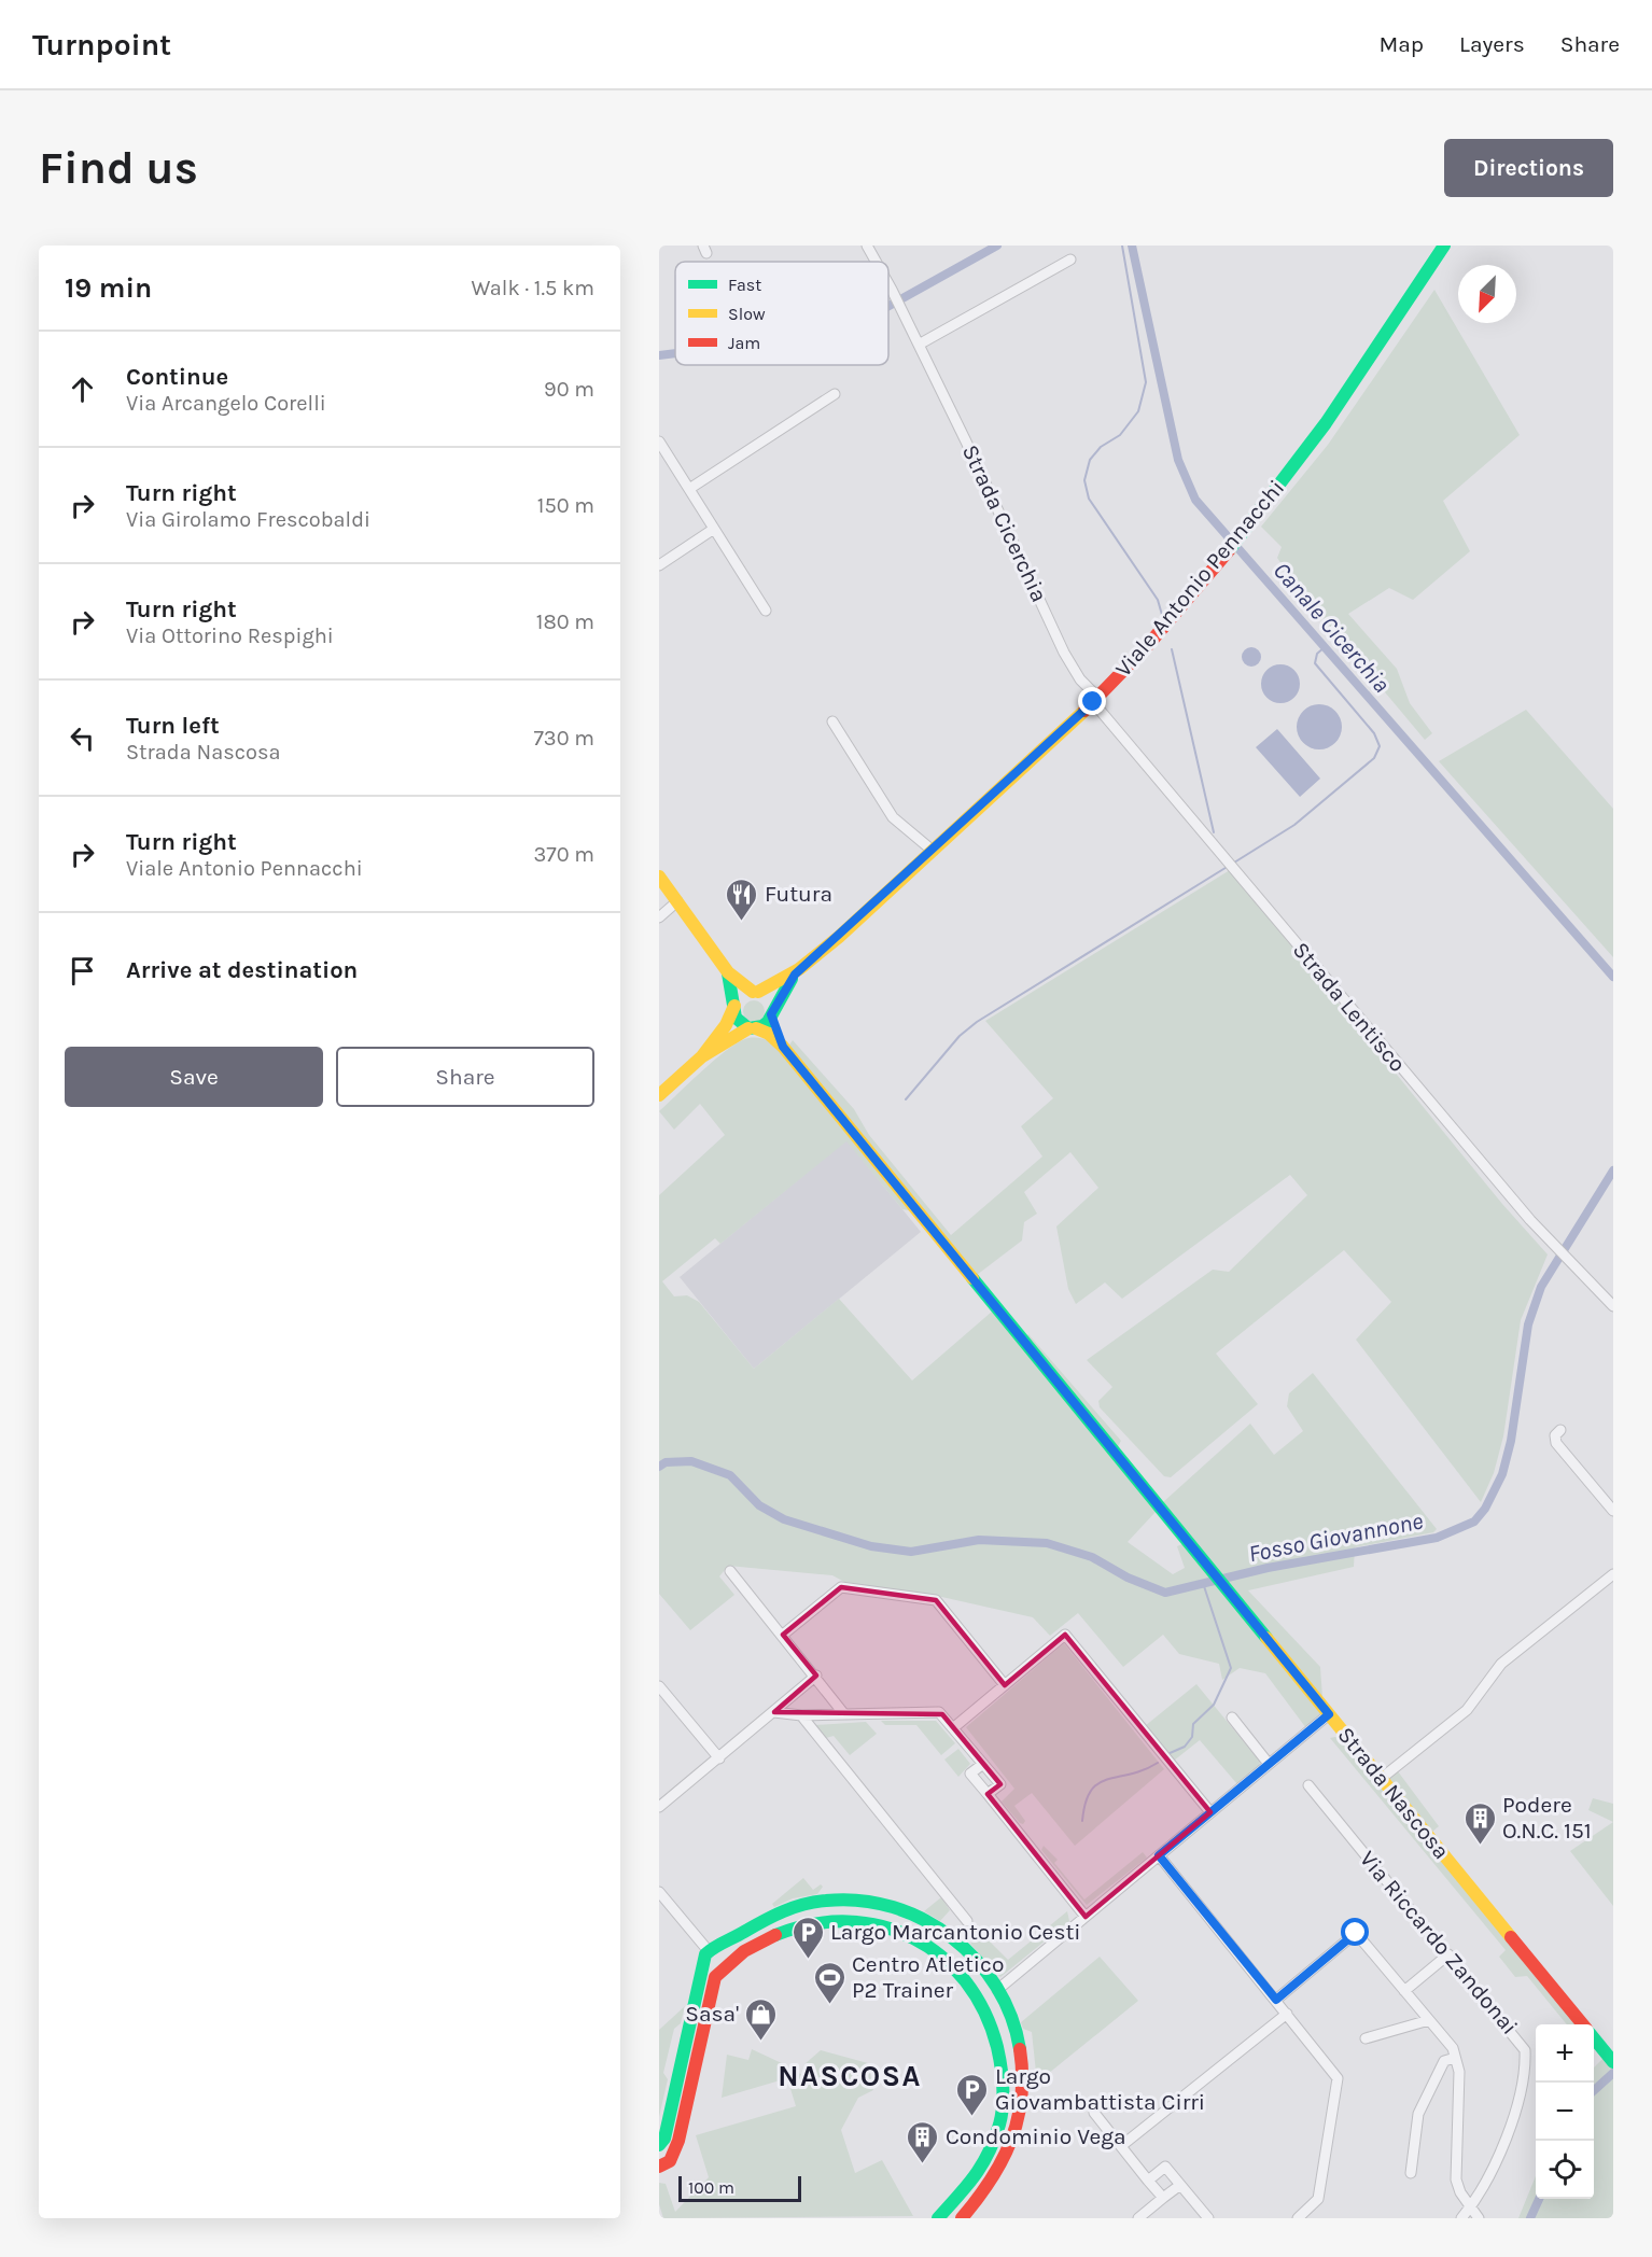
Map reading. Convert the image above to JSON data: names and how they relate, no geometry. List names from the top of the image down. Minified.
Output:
{"streets":{"street":["Strada Cicerchia","Viale Antonio Pennacchi","Strada Lentisco","Strada Nascosa","Via Riccardo Zandonai"]},"crossings":[["Strada Cicerchia","Viale Antonio Pennacchi"],["Strada Cicerchia","Strada Lentisco"],["Viale Antonio Pennacchi","Strada Lentisco"],["Viale Antonio Pennacchi","Strada Nascosa"]],"districts":["NASCOSA"],"water":["Canale Cicerchia","Fosso Giovannone"],"places":{"restaurant":["Futura"],"building":["Podere O.N.C. 151","Condominio Vega"],"parking":["Largo Marcantonio Cesti","Largo Giovambattista Cirri"],"sports":["Centro Atletico P2 Trainer"],"shop":["Sasa'"]},"legend":["Fast","Slow","Jam"],"scale_bar":"100 m","north":"bottom left","page":{"header":"Turnpoint","nav":["Map","Layers","Share"],"buttons":["Directions",["Save","Share"]],"title":"Find us","heading":["19 min","Walk · 1.5 km"],"list":[["Continue","Via Arcangelo Corelli","90 m"],["Turn right","Via Girolamo Frescobaldi","150 m"],["Turn right","Via Ottorino Respighi","180 m"],["Turn left","Strada Nascosa","730 m"],["Turn right","Viale Antonio Pennacchi","370 m"],"Arrive at destination"],"map_buttons":["+","−"],"scale":"100 m"}}
